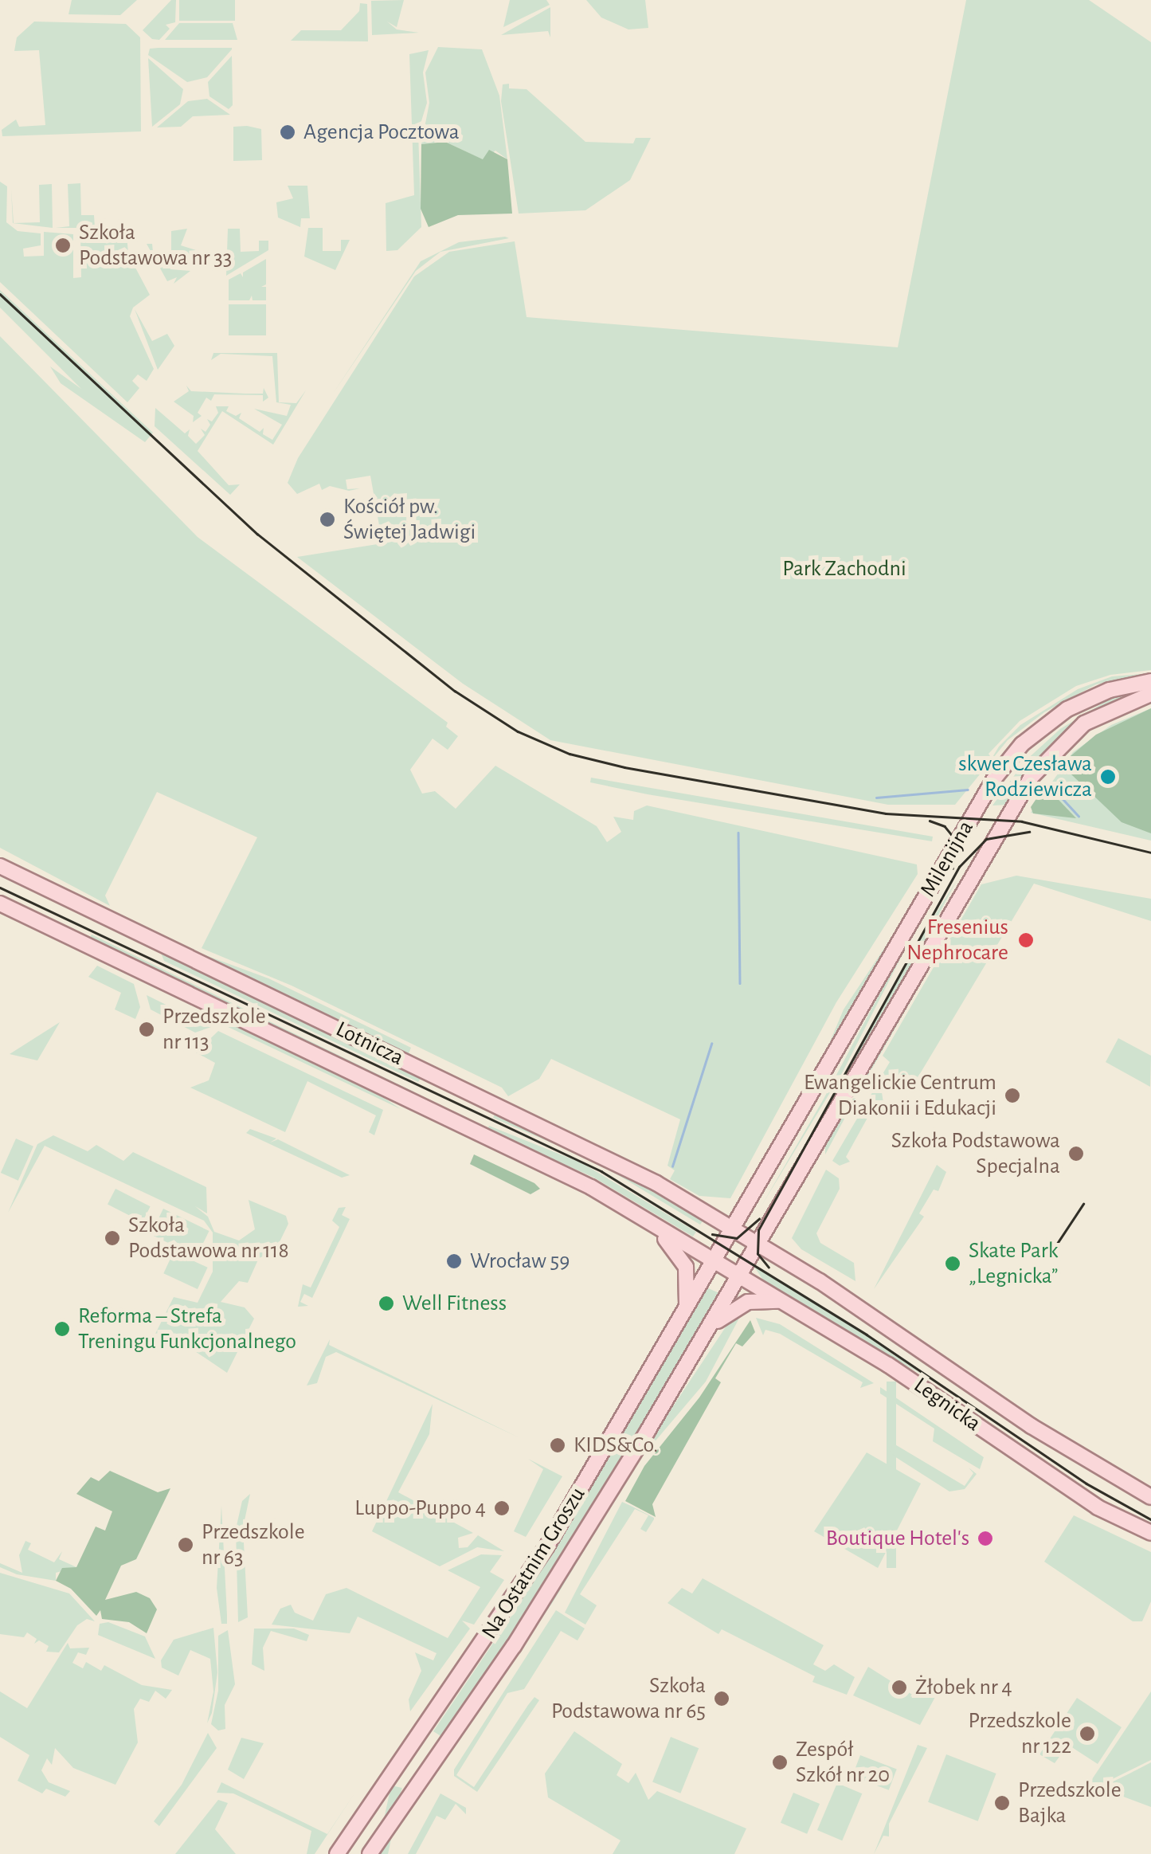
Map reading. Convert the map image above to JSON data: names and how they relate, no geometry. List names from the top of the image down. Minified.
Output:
{"streets":{"main road":["Milenijna","Lotnicza","Legnicka","Na Ostatnim Groszu"]},"crossings":[["Milenijna","Lotnicza"],["Milenijna","Legnicka"],["Milenijna","Na Ostatnim Groszu"],["Lotnicza","Legnicka"],["Lotnicza","Na Ostatnim Groszu"],["Legnicka","Na Ostatnim Groszu"]],"parks":["Park Zachodni"],"places":["Agencja Pocztowa","Szkoła Podstawowa nr 33","Kościół pw. Świętej Jadwigi","skwer Czesława Rodziewicza","Fresenius Nephrocare","Przedszkole nr 113","Ewangelickie Centrum Diakonii i Edukacji","Szkoła Podstawowa Specjalna","Szkoła Podstawowa nr 118","Wrocław 59","Skate Park „Legnicka”","Well Fitness","Reforma – Strefa Treningu Funkcjonalnego","KIDS&Co.","Luppo-Puppo 4","Boutique Hotel's","Przedszkole nr 63","Żłobek nr 4","Szkoła Podstawowa nr 65","Przedszkole nr 122","Zespół Szkół nr 20","Przedszkole Bajka"]}
